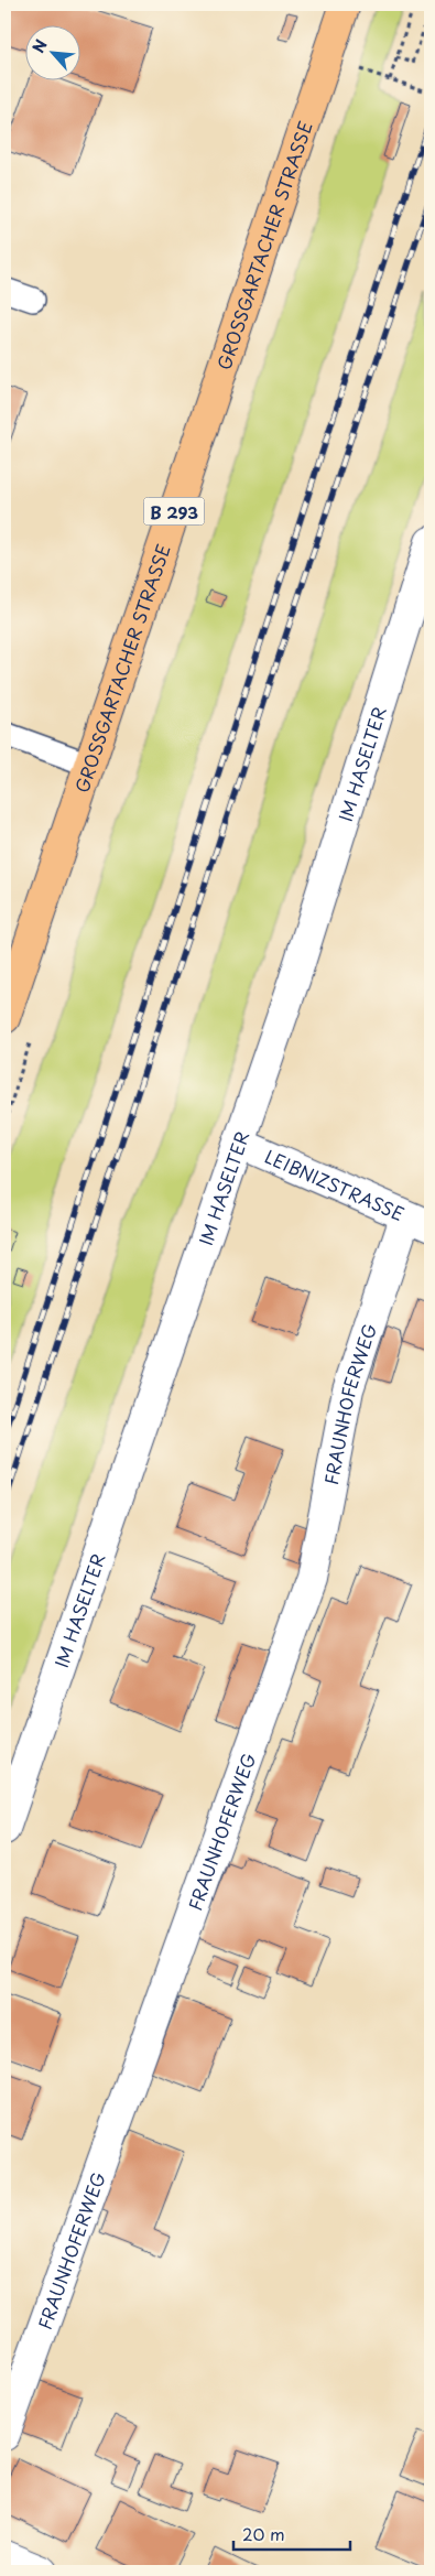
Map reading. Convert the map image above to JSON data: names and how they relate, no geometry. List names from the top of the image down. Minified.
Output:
{"streets":{"main road":["GROSSGARTACHER STRASSE","B 293"],"street":["IM HASELTER","LEIBNIZSTRASSE","FRAUNHOFERWEG"]},"crossings":[["IM HASELTER","LEIBNIZSTRASSE"],["LEIBNIZSTRASSE","FRAUNHOFERWEG"]],"scale_bar":"20 m","north":"top left"}
